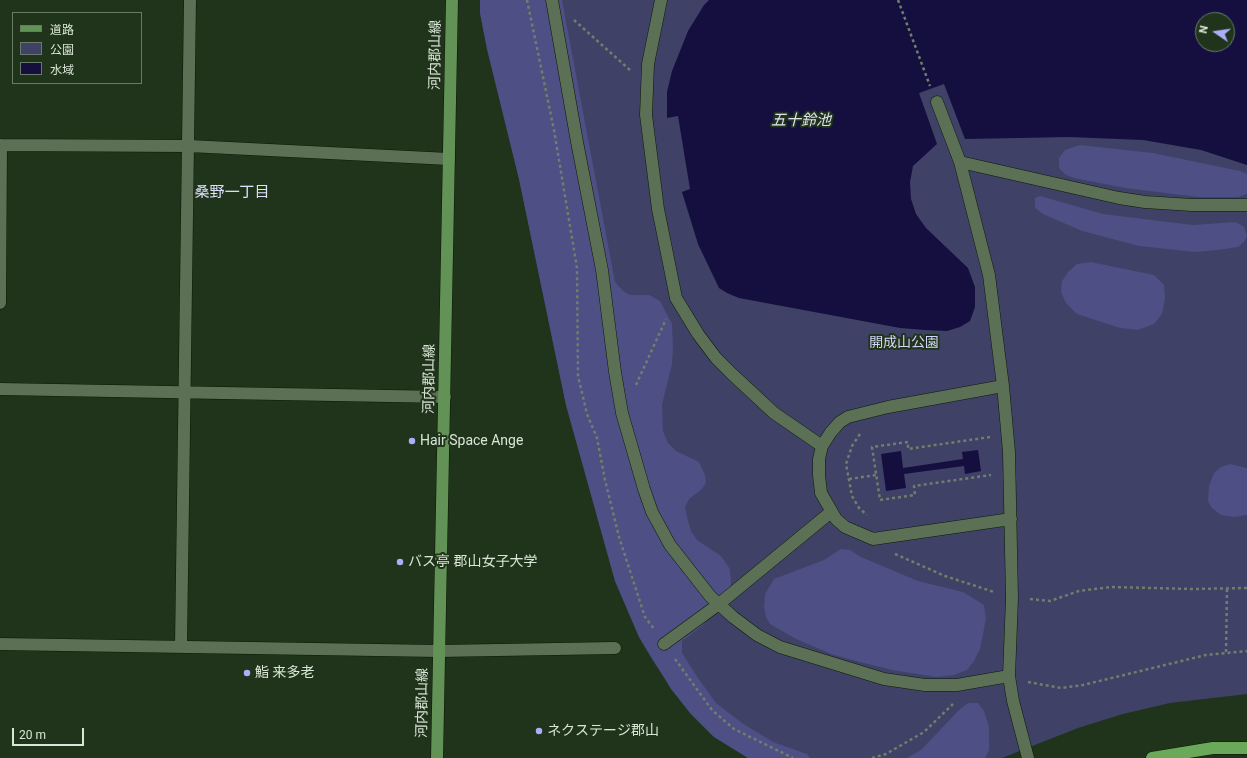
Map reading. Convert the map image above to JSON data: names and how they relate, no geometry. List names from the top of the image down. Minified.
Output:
{"streets":{"main road":["河内郡山線"]},"districts":["桑野一丁目"],"water":["五十鈴池"],"parks":["開成山公園"],"places":["Hair Space Ange","バス亭 郡山女子大学","鮨 来多老","ネクステージ郡山"],"legend":["道路","公園","水域"],"scale_bar":"20 m","north":"left"}
